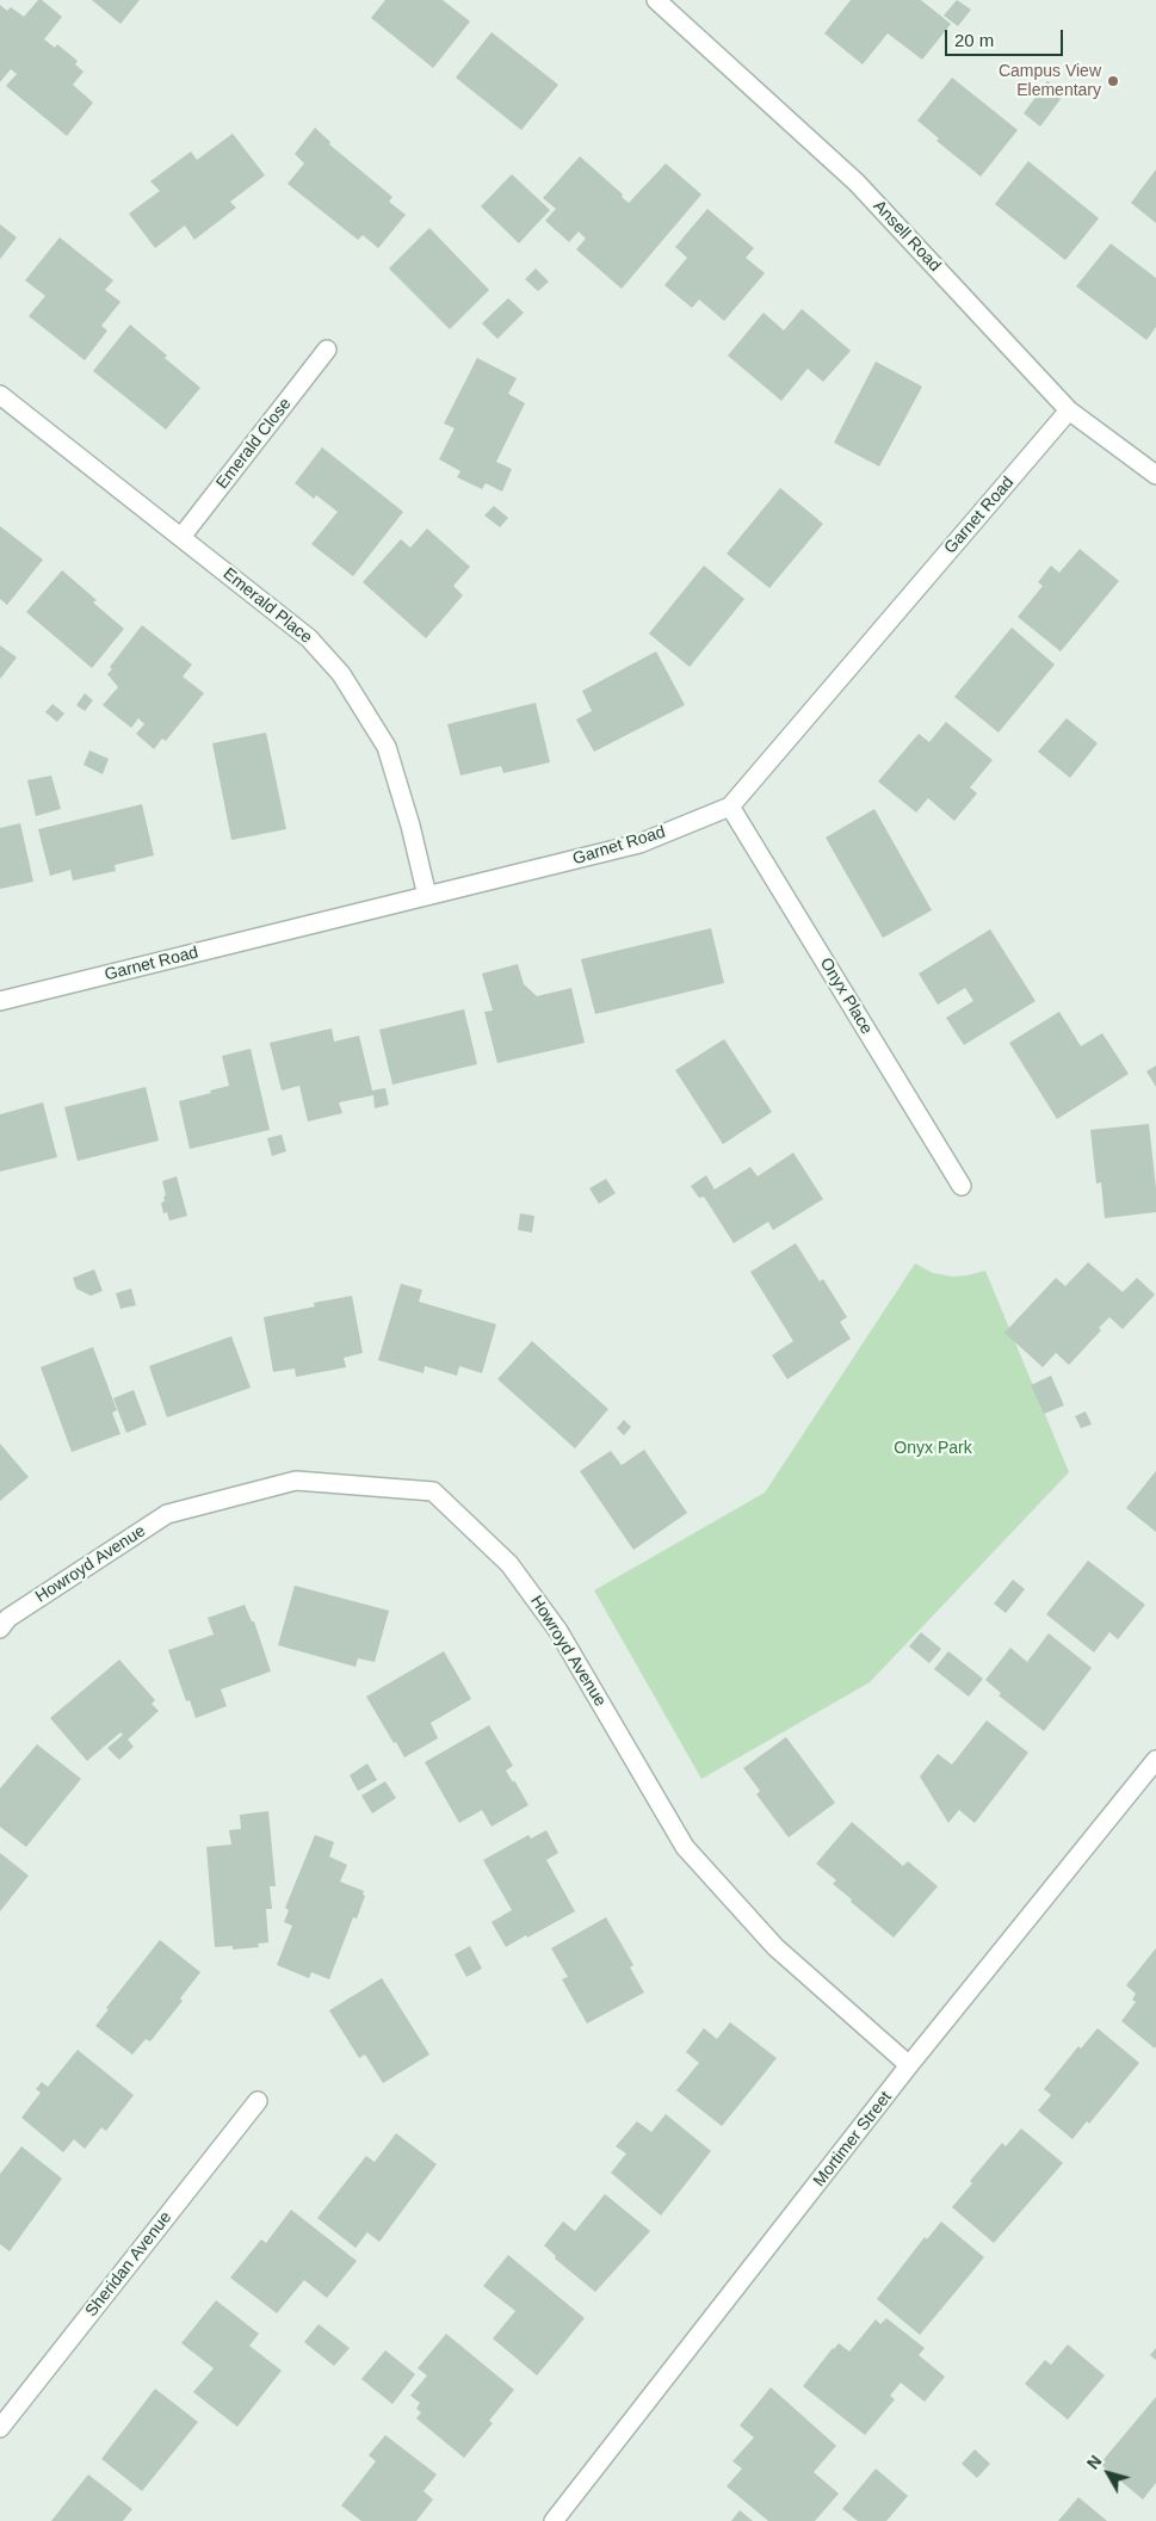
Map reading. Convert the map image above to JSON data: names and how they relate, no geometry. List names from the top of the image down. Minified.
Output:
{"streets":{"street":["Ansell Road","Emerald Close","Garnet Road","Emerald Place","Onyx Place","Howroyd Avenue","Mortimer Street","Sheridan Avenue"]},"crossings":[["Ansell Road","Garnet Road"],["Emerald Close","Emerald Place"],["Garnet Road","Emerald Place"],["Garnet Road","Onyx Place"],["Howroyd Avenue","Mortimer Street"]],"parks":["Onyx Park"],"places":["Campus View Elementary"],"scale_bar":"20 m","north":"top left"}
